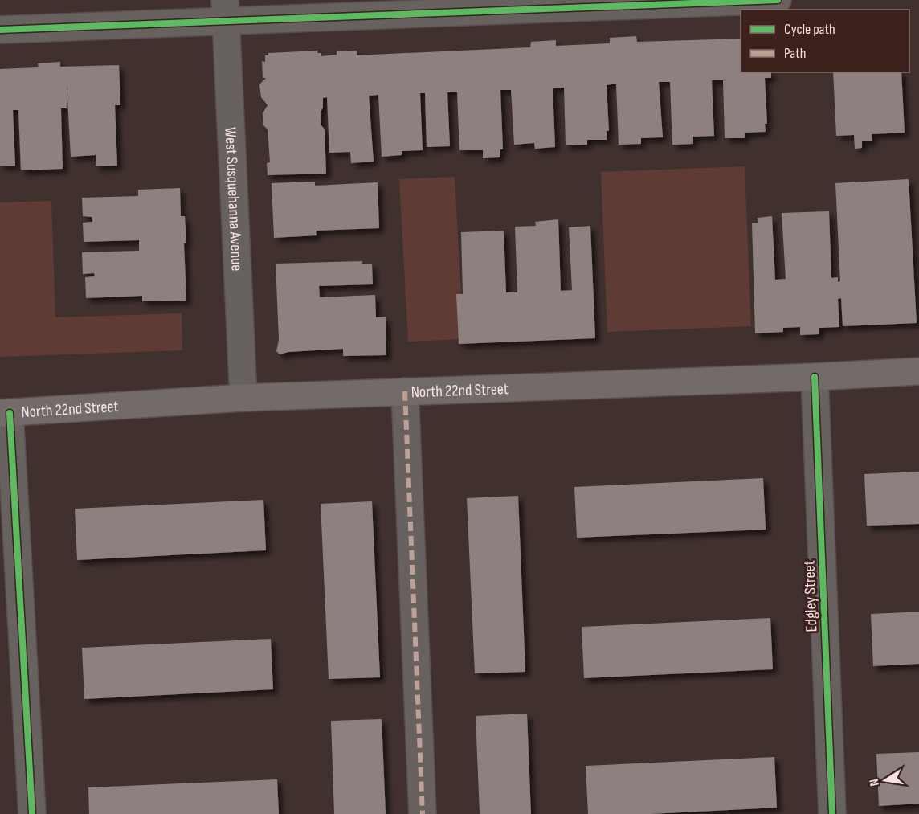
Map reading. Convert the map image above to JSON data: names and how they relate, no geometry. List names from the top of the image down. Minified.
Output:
{"streets":{"main road":["North 22nd Street"],"street":["West Susquehanna Avenue","Edgley Street"]},"crossings":[["West Susquehanna Avenue","North 22nd Street"],["North 22nd Street","Edgley Street"]],"legend":["Cycle path","Path"],"north":"left"}
